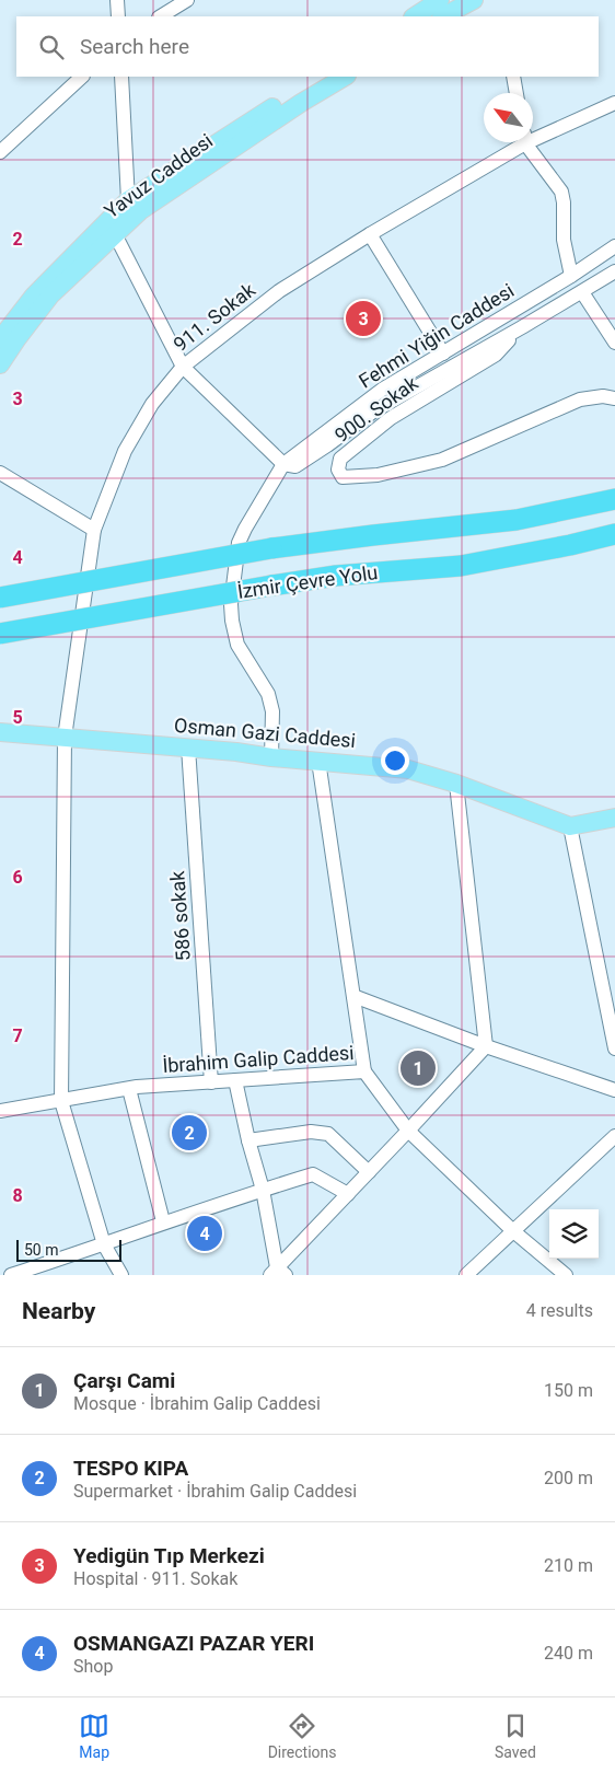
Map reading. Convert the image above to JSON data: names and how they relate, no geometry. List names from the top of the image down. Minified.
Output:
{"streets":{"highway":["İzmir Çevre Yolu"],"main road":["Yavuz Caddesi","Osman Gazi Caddesi"],"street":["911. Sokak","Fehmi Yiğin Caddesi","900. Sokak","586 sokak","İbrahim Galip Caddesi"]},"crossings":[["911. Sokak","Osman Gazi Caddesi"],["911. Sokak","İbrahim Galip Caddesi"],["Fehmi Yiğin Caddesi","900. Sokak"],["Fehmi Yiğin Caddesi","Osman Gazi Caddesi"],["Osman Gazi Caddesi","586 sokak"],["586 sokak","İbrahim Galip Caddesi"]],"scale_bar":"50 m","north":"top left","page":{"search":"Search here","pins":["3","1","2","4"],"scale":"50 m","heading":["Nearby","4 results"],"list":[{"mark":"1","name":"Çarşı Cami","note":"Mosque · İbrahim Galip Caddesi","value":"150 m"},{"mark":"2","name":"TESPO KIPA","note":"Supermarket · İbrahim Galip Caddesi","value":"200 m"},{"mark":"3","name":"Yedigün Tıp Merkezi","note":"Hospital · 911. Sokak","value":"210 m"},{"mark":"4","name":"OSMANGAZI PAZAR YERI","note":"Shop","value":"240 m"}],"nav":["Map","Directions","Saved"]},"grid":{"rows":["2","3","4","5","6","7","8"]}}
